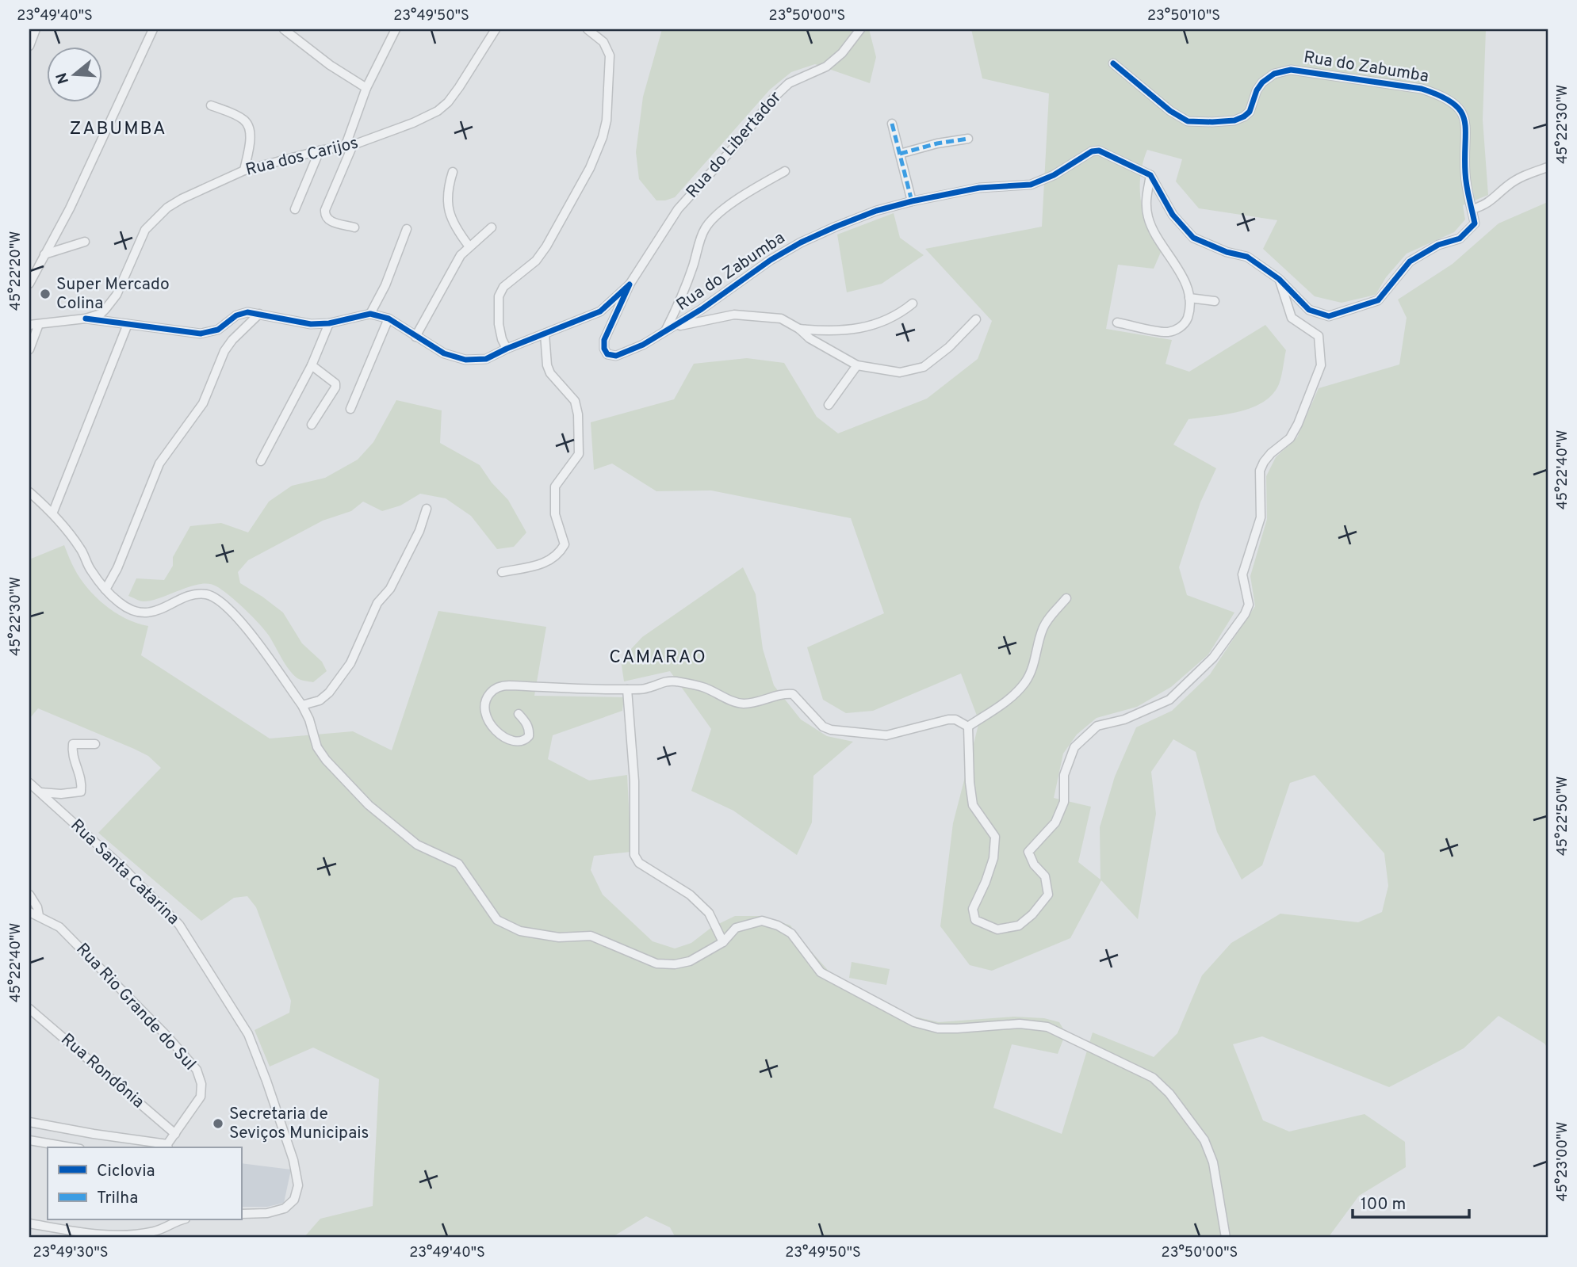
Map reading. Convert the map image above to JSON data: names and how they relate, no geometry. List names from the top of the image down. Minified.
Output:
{"streets":{"street":["Rua do Zabumba","Rua do Libertador","Rua dos Carijos","Rua Santa Catarina","Rua Rio Grande do Sul","Rua Rondônia"]},"crossings":[["Rua do Zabumba","Rua do Libertador"],["Rua Rio Grande do Sul","Rua Rondônia"]],"districts":["ZABUMBA","CAMARAO"],"places":["Super Mercado Colina","Secretaria de Seviços Municipais"],"legend":["Ciclovia","Trilha"],"scale_bar":"100 m","north":"left","coordinates":["23°49'40\"S","23°49'50\"S","23°50'00\"S","23°50'10\"S","45°22'30\"W","45°22'20\"W","45°22'40\"W","45°22'50\"W","45°23'00\"W","23°49'30\"S"]}
